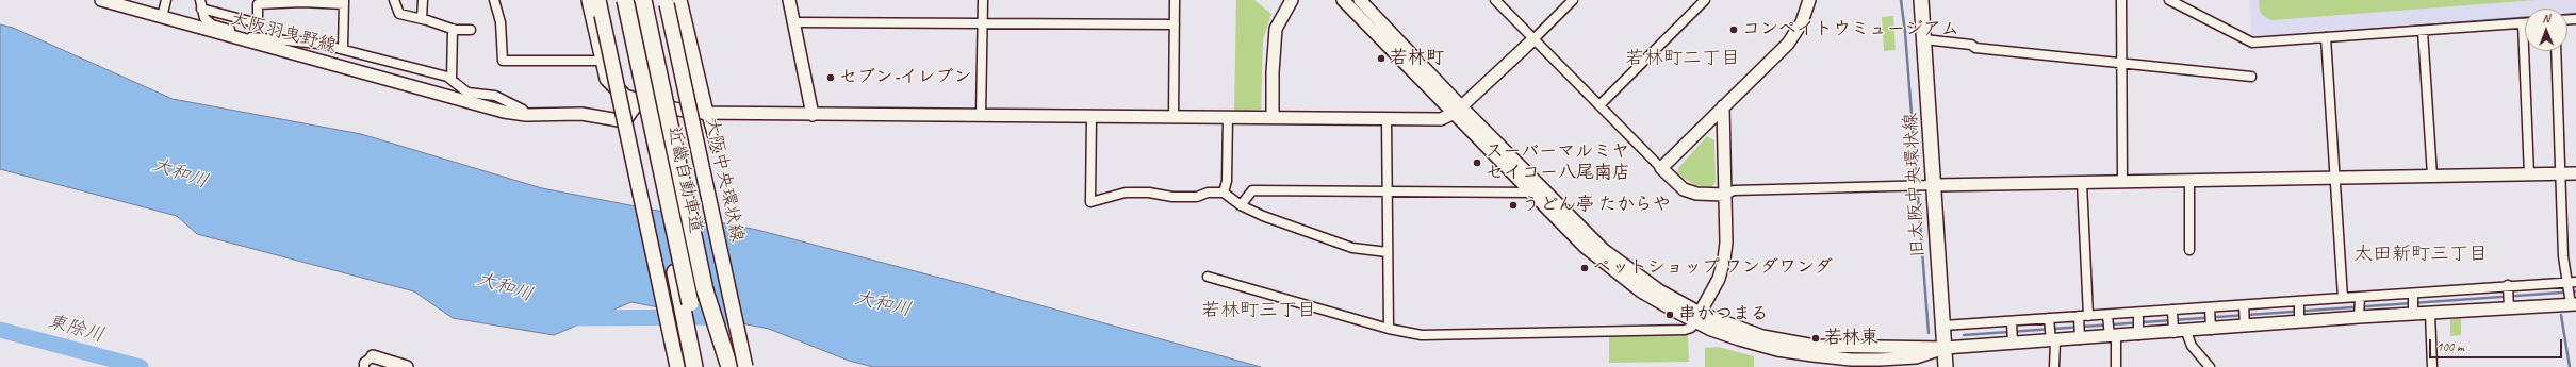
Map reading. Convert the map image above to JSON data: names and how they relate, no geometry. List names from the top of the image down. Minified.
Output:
{"streets":{"highway":["近畿自動車道"],"main road":["大阪中央環状線","旧大阪中央環状線"],"street":["大阪羽曳野線"]},"districts":["若林町二丁目","太田新町三丁目","若林町三丁目"],"water":["大和川","東除川"],"places":["コンペイトウミュージアム","若林町","セブン-イレブン","スーバーマルミヤ セイコー八尾南店","うどん亭 たからや","ペットショップ ワンダワンダ","串かつまる","若林東"],"scale_bar":"100 m","north":"top"}
